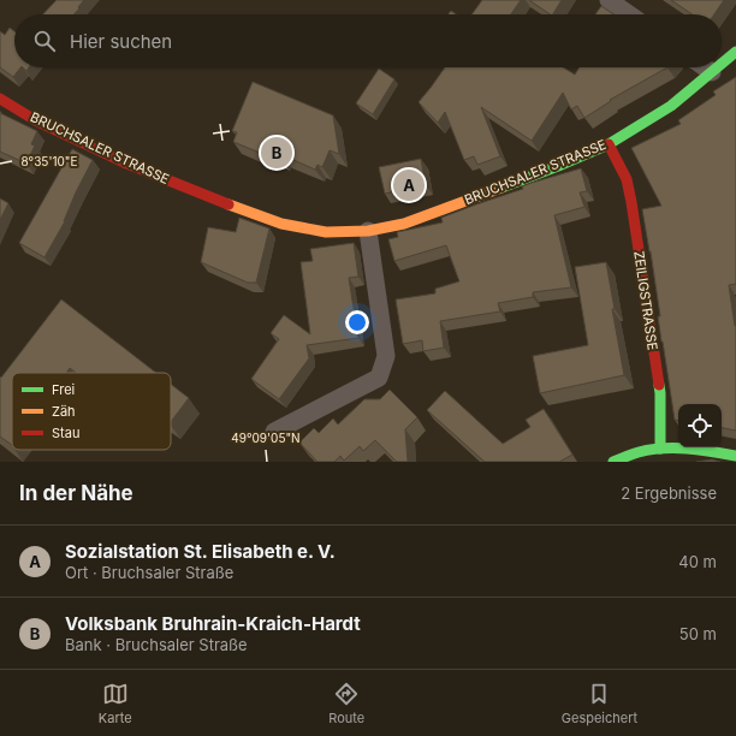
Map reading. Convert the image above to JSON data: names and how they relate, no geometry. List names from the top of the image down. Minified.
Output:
{"streets":{"street":["BRUCHSALER STRASSE","ZEILIGSTRASSE"]},"crossings":[["BRUCHSALER STRASSE","ZEILIGSTRASSE"]],"legend":["Frei","Zäh","Stau"],"page":{"search":"Hier suchen","pins":["B","A"],"heading":["In der Nähe","2 Ergebnisse"],"list":[{"mark":"A","name":"Sozialstation St. Elisabeth e. V.","note":"Ort · Bruchsaler Straße","value":"40 m"},{"mark":"B","name":"Volksbank Bruhrain-Kraich-Hardt","note":"Bank · Bruchsaler Straße","value":"50 m"}],"nav":["Karte","Route","Gespeichert"]},"coordinates":["8°35'10\"E","49°09'05\"N"]}
